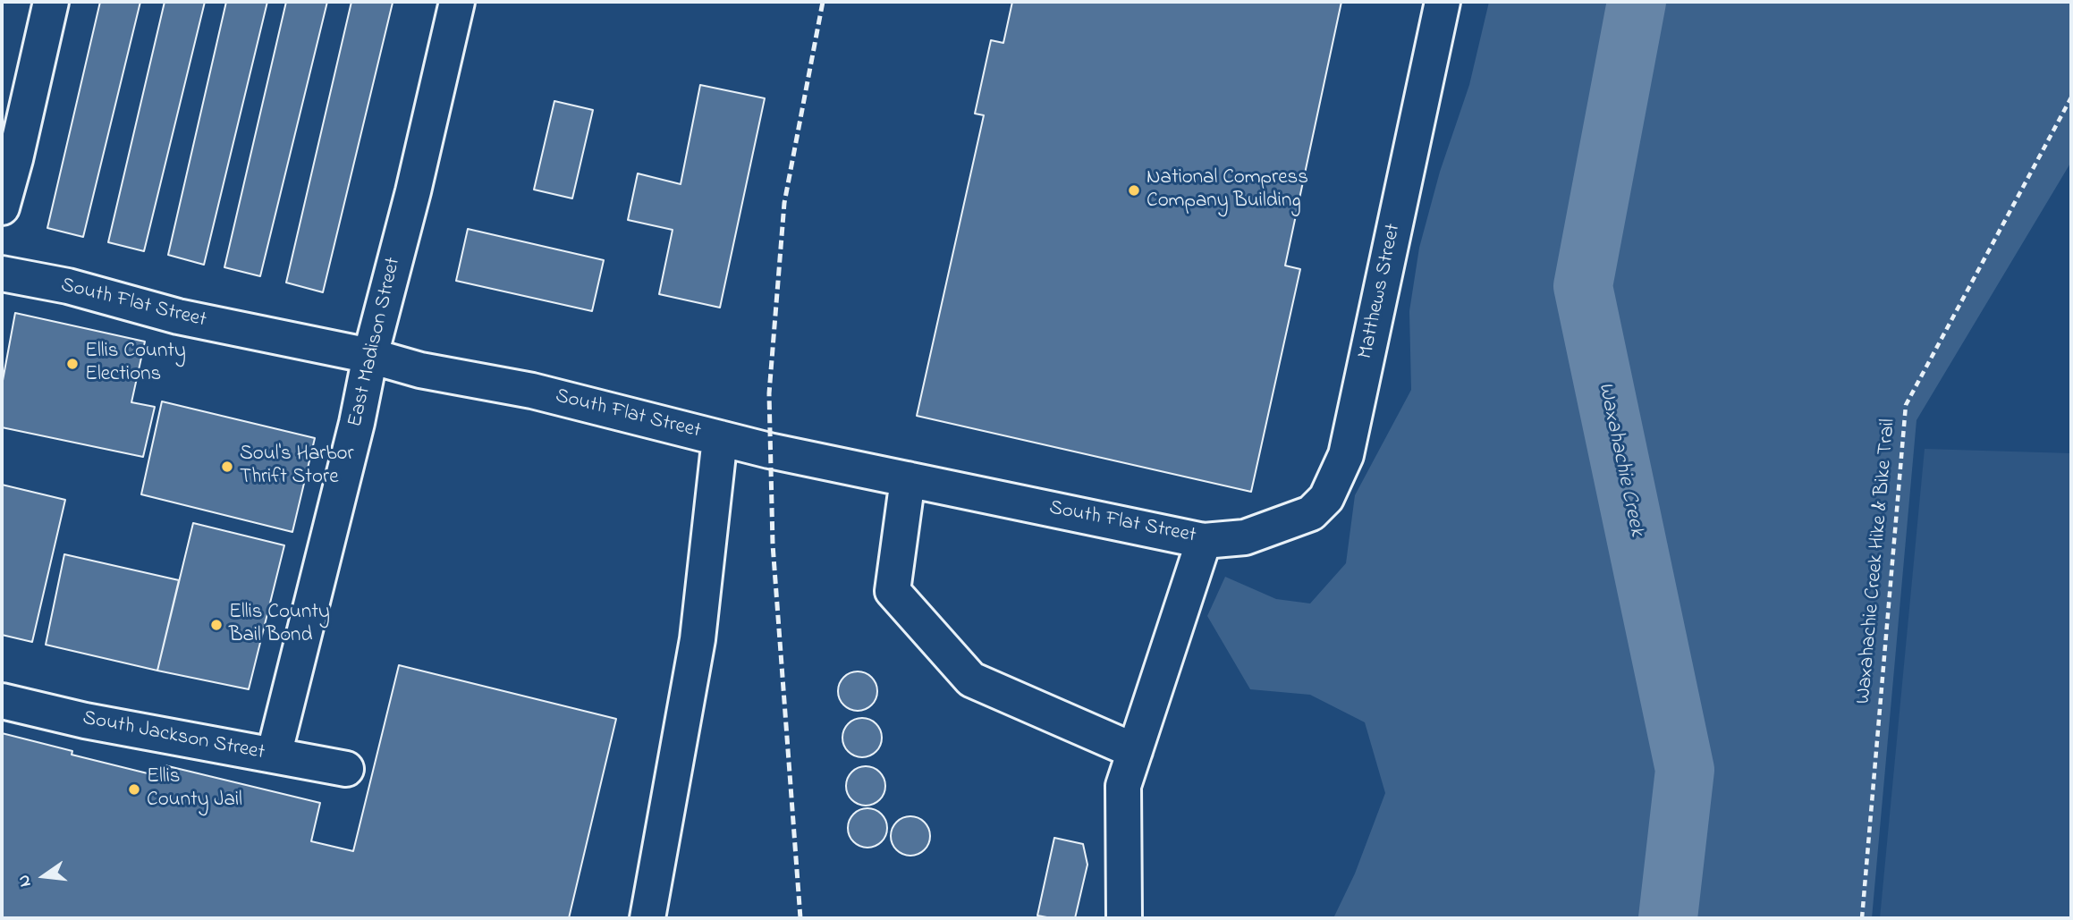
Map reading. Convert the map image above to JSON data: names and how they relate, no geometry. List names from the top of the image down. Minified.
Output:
{"streets":{"street":["Matthews Street","South Flat Street","East Madison Street","South Jackson Street"],"path":["Waxahachie Creek Hike & Bike Trail"]},"crossings":[["Matthews Street","South Flat Street"],["South Flat Street","East Madison Street"],["East Madison Street","South Jackson Street"]],"water":["Waxahachie Creek"],"places":["National Compress Company Building","Ellis County Elections","Soul's Harbor Thrift Store","Ellis County Bail Bond","Ellis County Jail"],"north":"left"}
